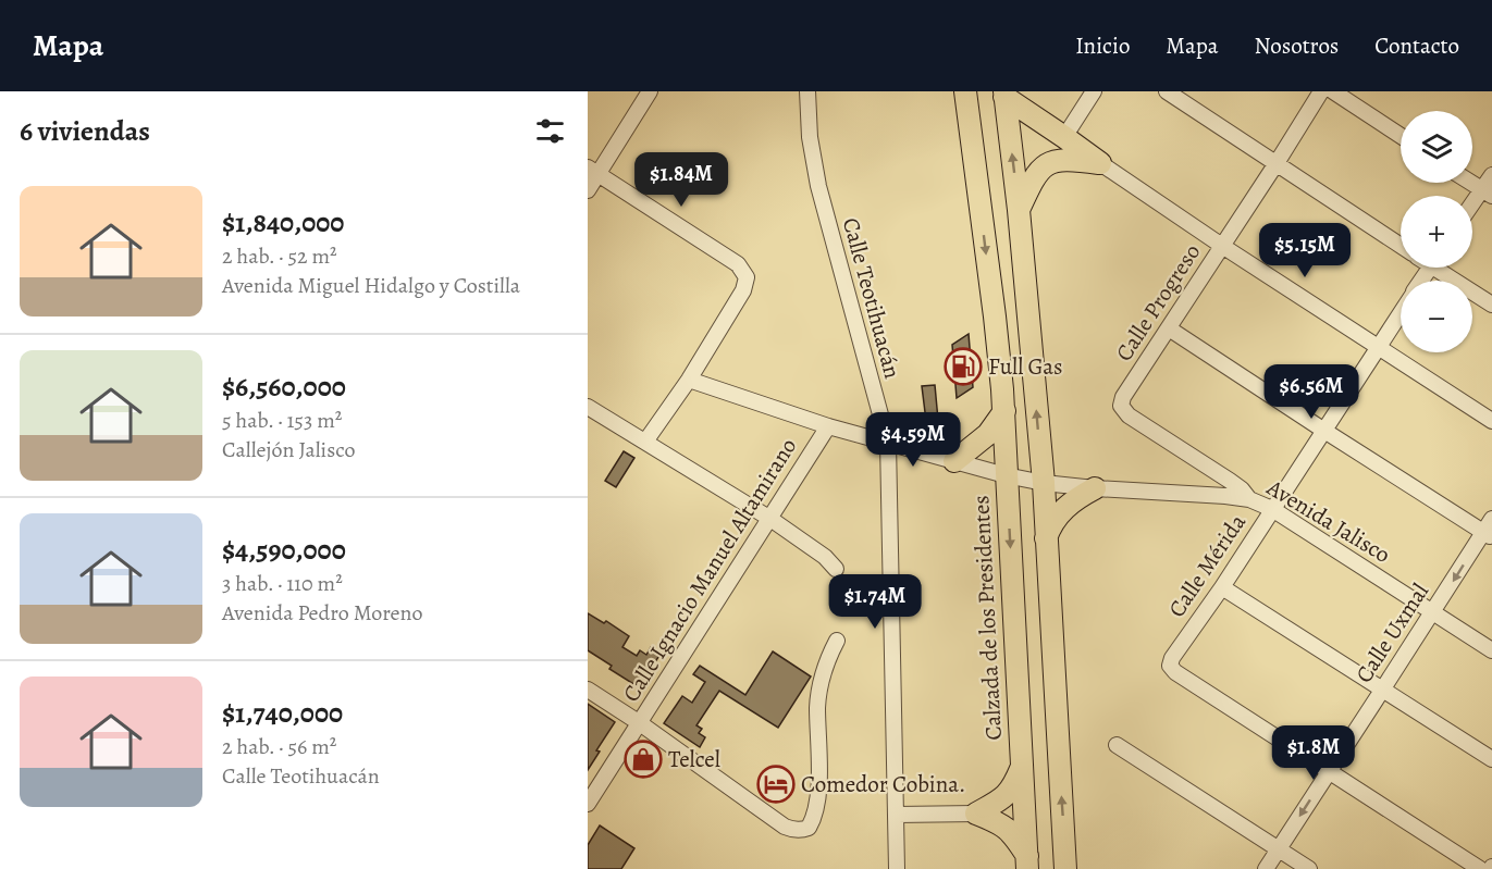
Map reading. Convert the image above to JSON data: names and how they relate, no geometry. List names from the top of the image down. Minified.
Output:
{"streets":{"highway":["Calzada de los Presidentes"],"street":["Calle Teotihuacán","Calle Progreso","Avenida Jalisco","Calle Mérida","Calle Ignacio Manuel Altamirano","Calle Uxmal"]},"crossings":[["Calle Teotihuacán","Avenida Jalisco"],["Calle Progreso","Avenida Jalisco"],["Avenida Jalisco","Calle Mérida"],["Avenida Jalisco","Calle Ignacio Manuel Altamirano"],["Avenida Jalisco","Calzada de los Presidentes"],["Avenida Jalisco","Calle Uxmal"],["Calle Mérida","Calle Uxmal"]],"one_way":["Calle Uxmal"],"places":{"fuel station":["Full Gas"],"shop":["Telcel"],"hotel":["Comedor Cobina."]},"page":{"header":"Mapa","nav":["Inicio","Mapa","Nosotros","Contacto"],"heading":"6 viviendas","map_buttons":["+","−"],"price":["$1.84M","$5.15M","$6.56M","$4.59M","$1.74M","$1.8M"],"list":[{"name":"$1,840,000","note":"2 hab. · 52 m² · Avenida Miguel Hidalgo y Costilla"},{"name":"$6,560,000","note":"5 hab. · 153 m² · Callejón Jalisco"},{"name":"$4,590,000","note":"3 hab. · 110 m² · Avenida Pedro Moreno"},{"name":"$1,740,000","note":"2 hab. · 56 m² · Calle Teotihuacán"}]}}
